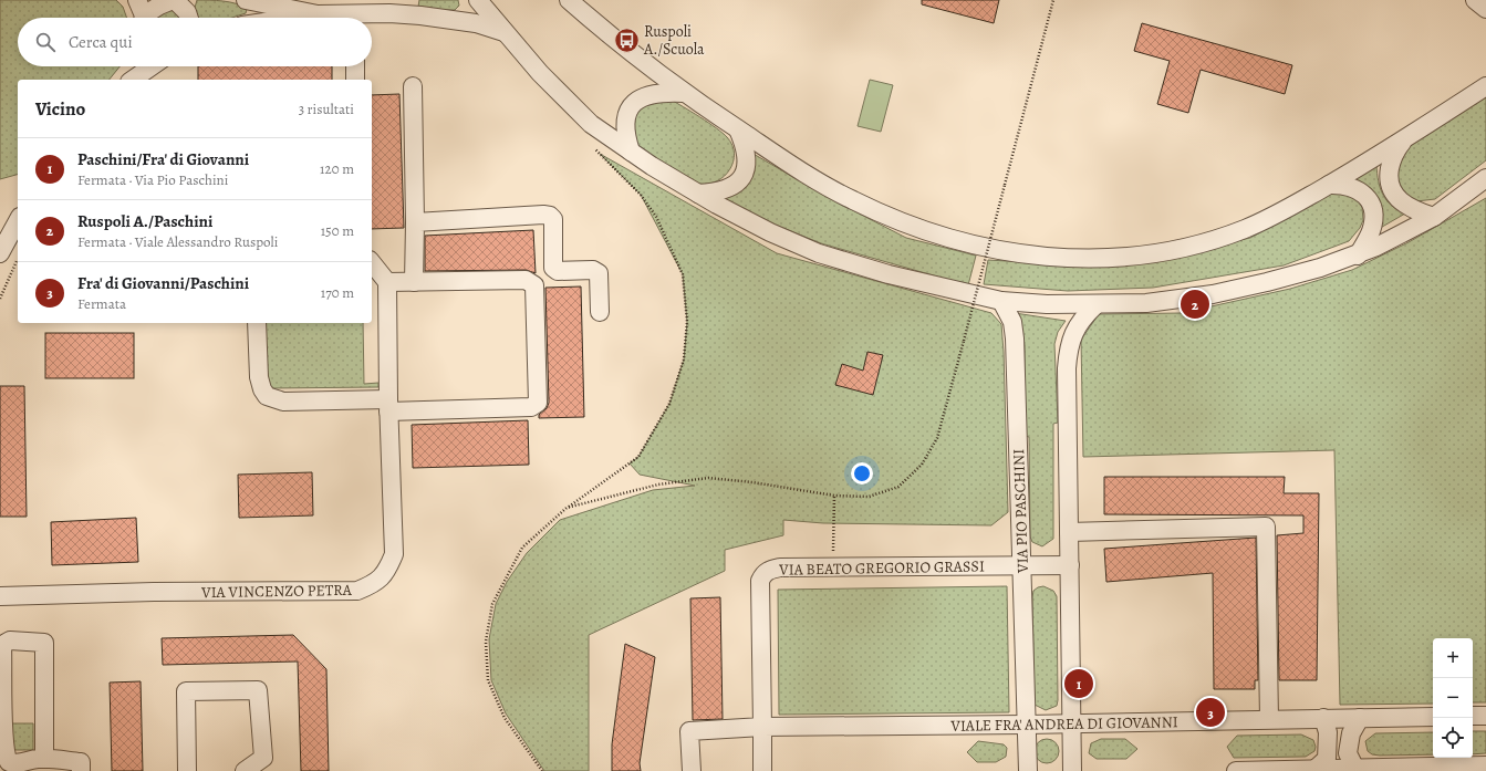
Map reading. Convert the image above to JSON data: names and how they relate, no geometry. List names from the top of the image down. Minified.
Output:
{"streets":{"street":["VIA PIO PASCHINI","VIA BEATO GREGORIO GRASSI","VIA VINCENZO PETRA","VIALE FRA' ANDREA DI GIOVANNI"]},"crossings":[["VIA PIO PASCHINI","VIA BEATO GREGORIO GRASSI"],["VIA PIO PASCHINI","VIALE FRA' ANDREA DI GIOVANNI"],["VIA BEATO GREGORIO GRASSI","VIALE FRA' ANDREA DI GIOVANNI"]],"places":{"bus stop":["Ruspoli A./Scuola"]},"page":{"search":"Cerca qui","heading":["Vicino","3 risultati"],"list":[{"mark":"1","name":"Paschini/Fra' di Giovanni","note":"Fermata · Via Pio Paschini","value":"120 m"},{"mark":"2","name":"Ruspoli A./Paschini","note":"Fermata · Viale Alessandro Ruspoli","value":"150 m"},{"mark":"3","name":"Fra' di Giovanni/Paschini","note":"Fermata","value":"170 m"}],"pins":["2","1","3"],"map_buttons":["+","−"]}}
